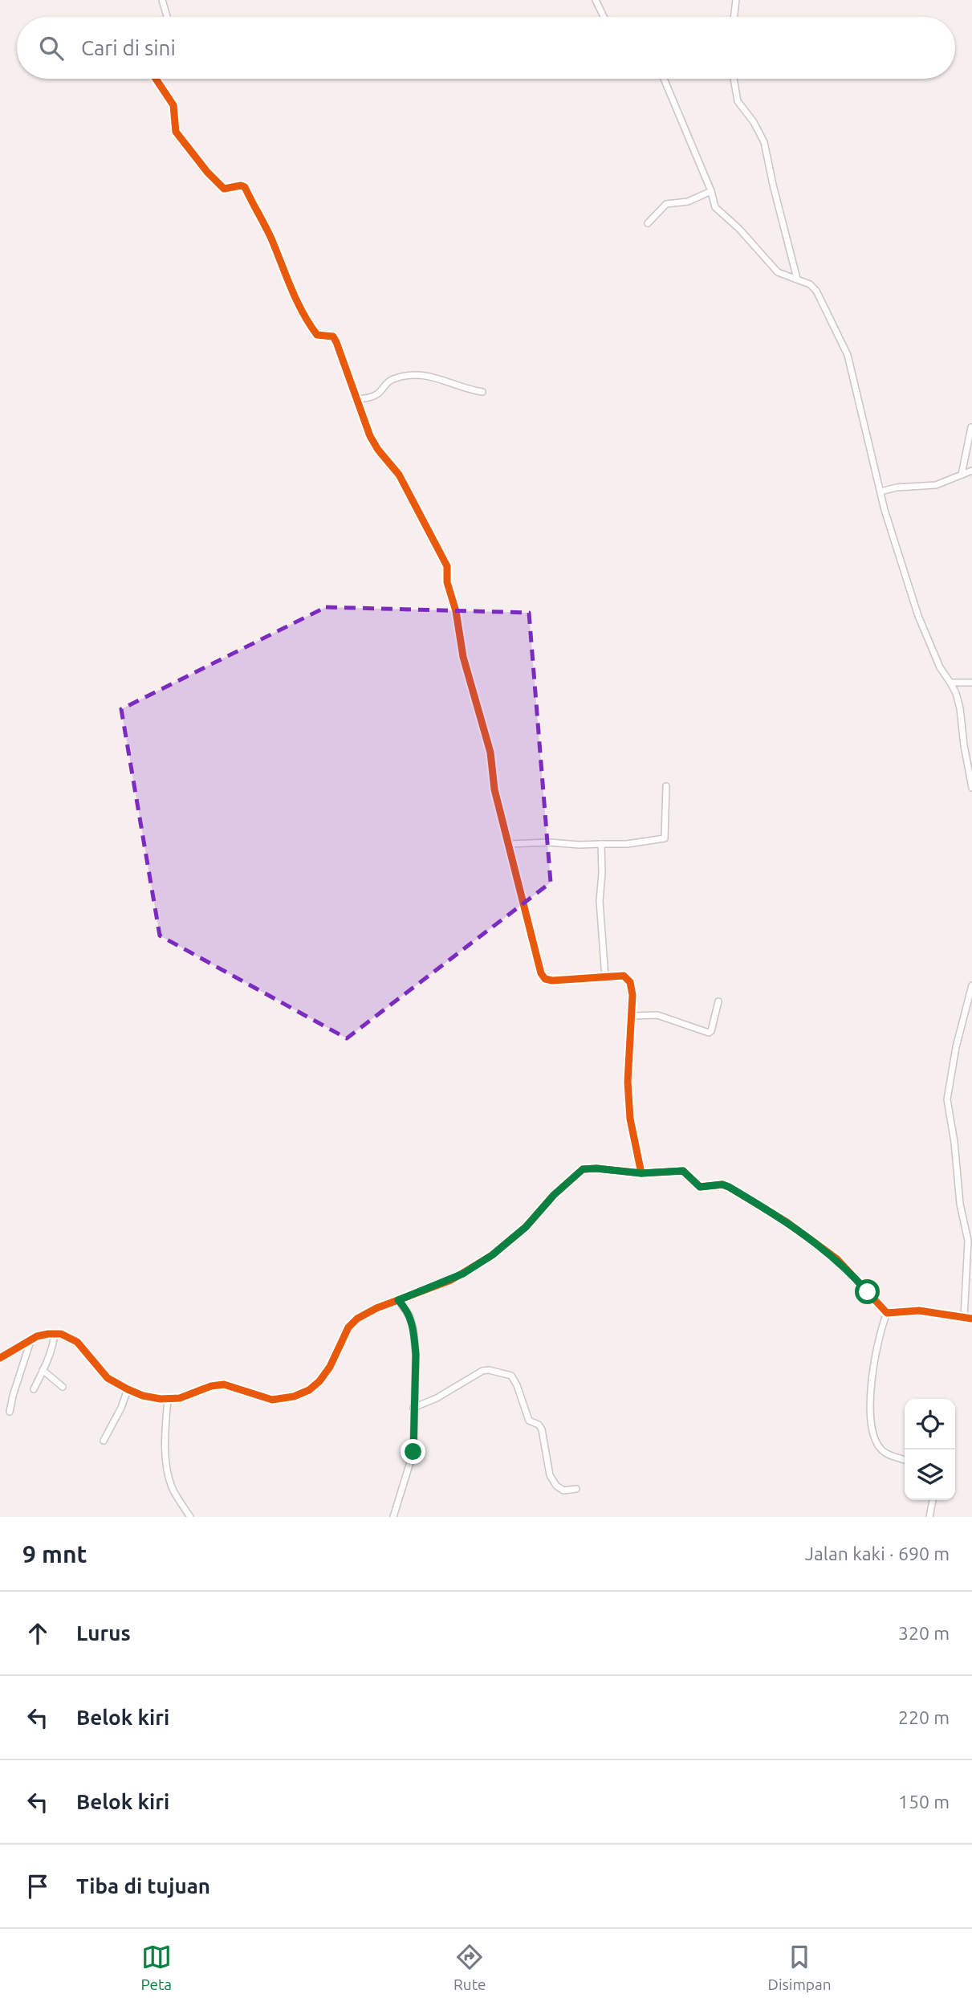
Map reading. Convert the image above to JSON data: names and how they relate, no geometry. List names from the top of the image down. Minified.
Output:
{"page":{"search":"Cari di sini","heading":["9 mnt","Jalan kaki · 690 m"],"list":[["Lurus","320 m"],["Belok kiri","220 m"],["Belok kiri","150 m"],"Tiba di tujuan"],"nav":["Peta","Rute","Disimpan"]}}
